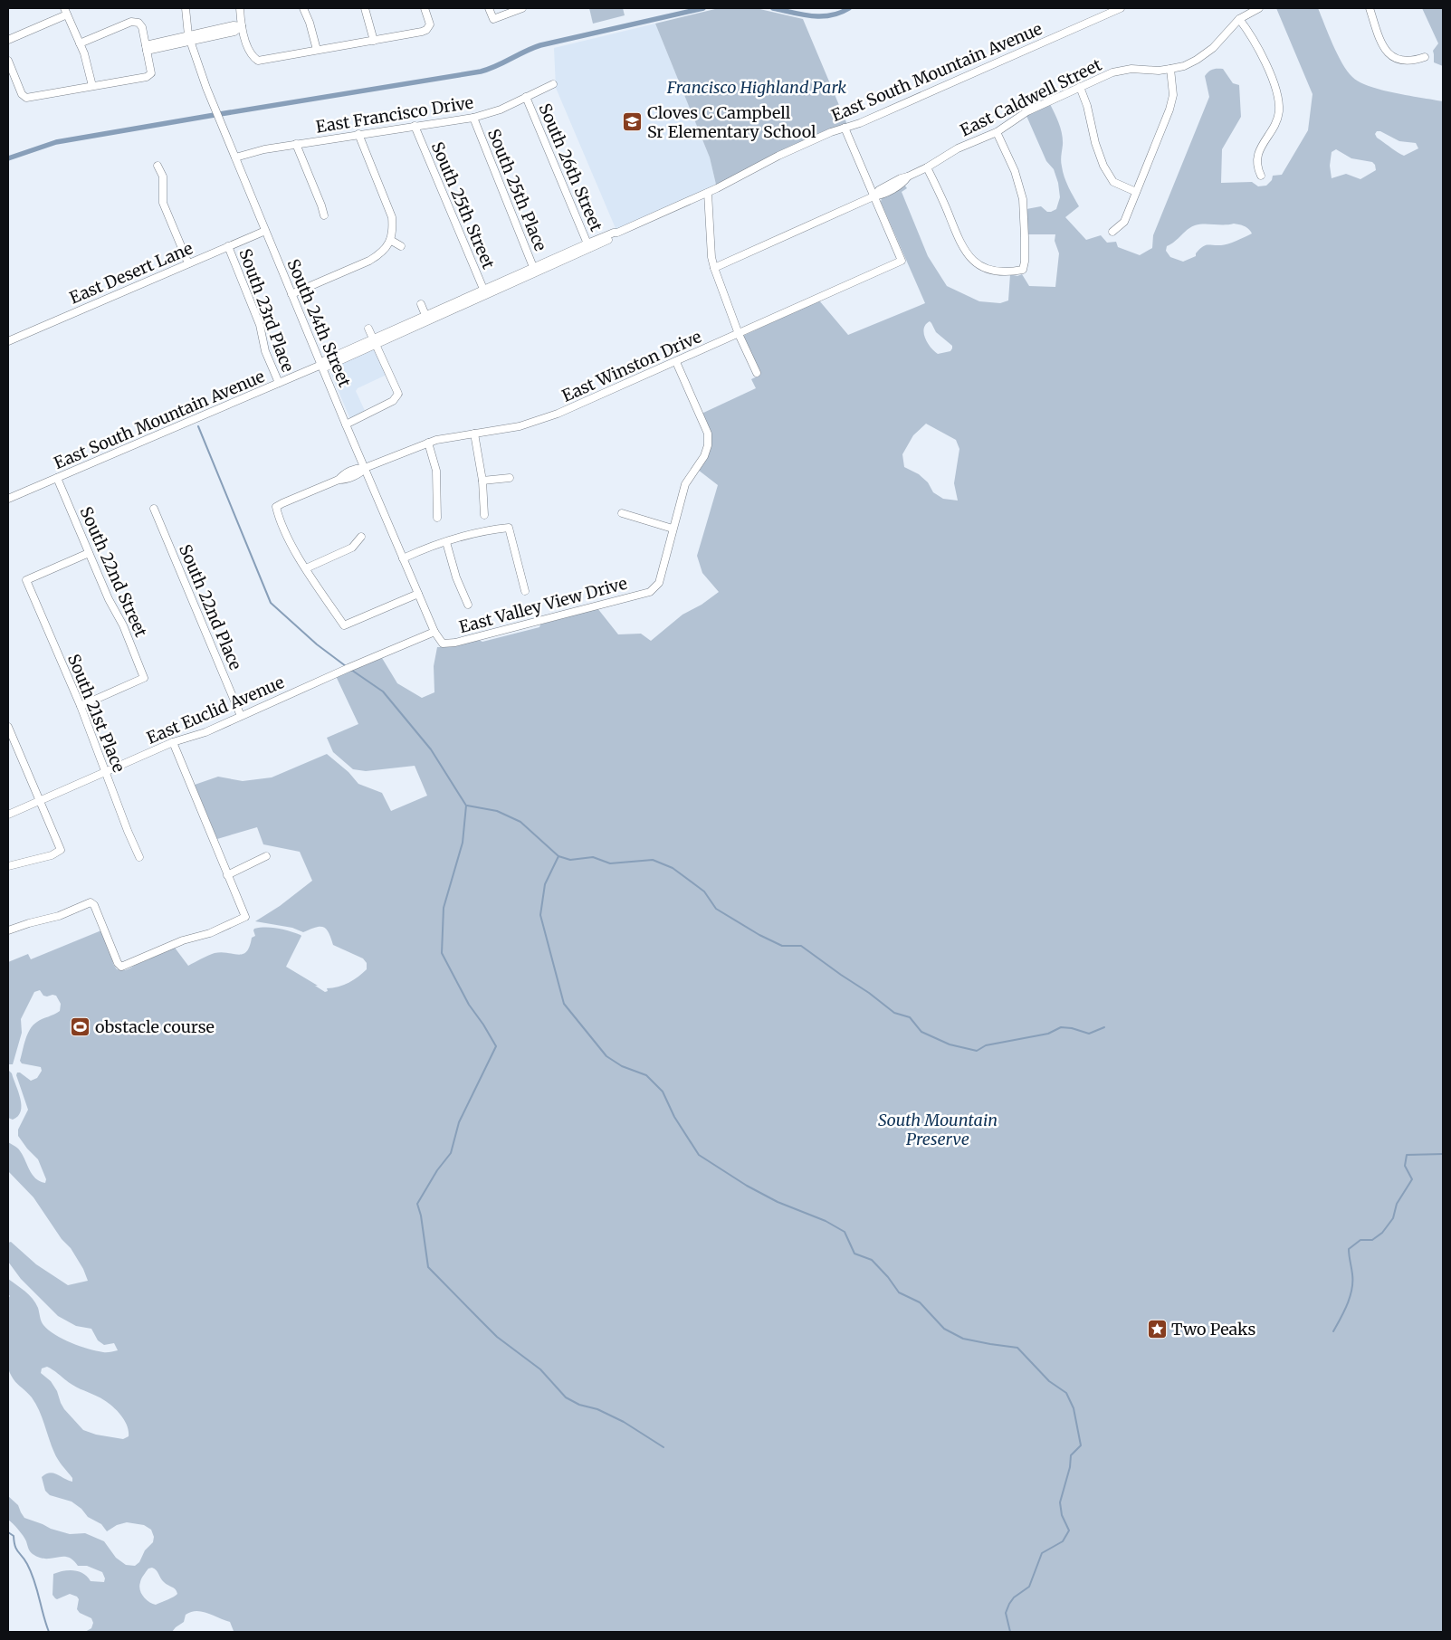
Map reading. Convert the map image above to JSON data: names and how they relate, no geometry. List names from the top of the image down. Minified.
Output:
{"streets":{"street":["East South Mountain Avenue","East Caldwell Street","East Francisco Drive","South 26th Street","South 25th Place","South 25th Street","East Desert Lane","South 23rd Place","South 24th Street","East Winston Drive","South 22nd Street","East Valley View Drive","South 22nd Place","East Euclid Avenue","South 21st Place"]},"crossings":[["East South Mountain Avenue","South 26th Street"],["East South Mountain Avenue","South 25th Place"],["East South Mountain Avenue","South 25th Street"],["East South Mountain Avenue","South 23rd Place"],["East South Mountain Avenue","South 24th Street"],["East South Mountain Avenue","South 22nd Street"],["East Caldwell Street","East Winston Drive"],["East Francisco Drive","South 26th Street"],["East Francisco Drive","South 25th Place"],["East Francisco Drive","South 25th Street"],["East Francisco Drive","South 24th Street"],["East Desert Lane","South 23rd Place"],["East Desert Lane","South 24th Street"],["South 24th Street","East Winston Drive"],["South 24th Street","East Valley View Drive"],["South 24th Street","East Euclid Avenue"],["South 22nd Street","South 21st Place"],["South 22nd Place","East Euclid Avenue"],["East Euclid Avenue","South 21st Place"]],"parks":["Francisco Highland Park","South Mountain Preserve"],"places":{"school or university":["Cloves C Campbell Sr Elementary School"],"sports":["obstacle course"],"place":["Two Peaks"]}}
